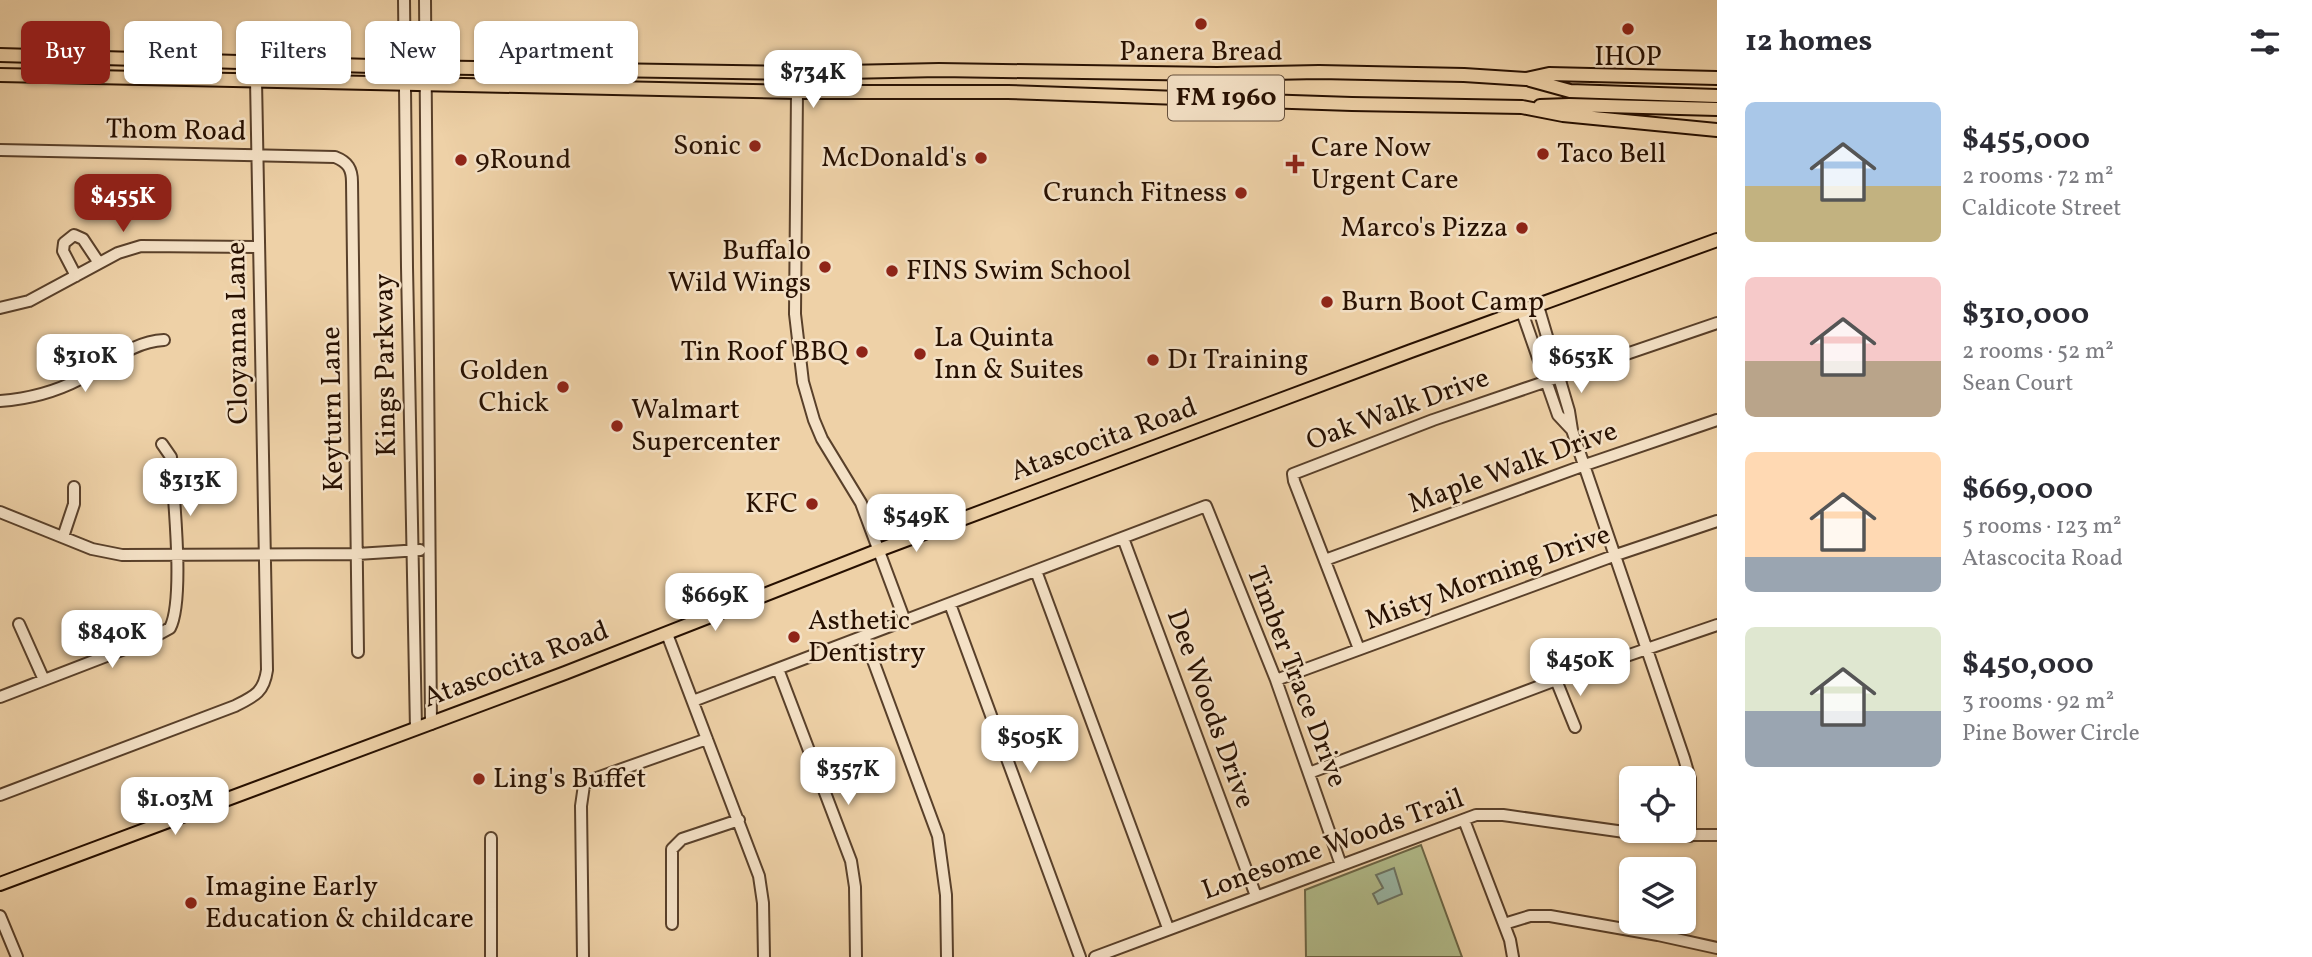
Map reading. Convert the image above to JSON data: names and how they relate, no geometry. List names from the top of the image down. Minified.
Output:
{"streets":{"main road":["FM 1960","Atascocita Road"],"street":["Thom Road","Cloyanna Lane","Kings Parkway","Keyturn Lane","Oak Walk Drive","Maple Walk Drive","Misty Morning Drive","Timber Trace Drive","Dee Woods Drive","Lonesome Woods Trail"]},"crossings":[["FM 1960","Kings Parkway"],["Thom Road","Cloyanna Lane"],["Thom Road","Keyturn Lane"],["Kings Parkway","Atascocita Road"],["Oak Walk Drive","Maple Walk Drive"],["Misty Morning Drive","Timber Trace Drive"],["Timber Trace Drive","Dee Woods Drive"],["Timber Trace Drive","Lonesome Woods Trail"],["Dee Woods Drive","Lonesome Woods Trail"]],"places":{"other":["Panera Bread","IHOP","Sonic","Taco Bell","McDonald's","9Round","Crunch Fitness","Marco's Pizza","Buffalo Wild Wings","FINS Swim School","Burn Boot Camp","Tin Roof BBQ","La Quinta Inn & Suites","D1 Training","Golden Chick","Walmart Supercenter","KFC","Asthetic Dentistry","Ling's Buffet","Imagine Early Education & childcare"],"health":["Care Now Urgent Care"]},"page":{"heading":"12 homes","chip":["Buy","Rent","Filters","New","Apartment"],"price":["$734K","$455K","$310K","$653K","$313K","$549K","$669K","$840K","$450K","$505K","$357K","$1.03M"],"list":[{"name":"$455,000","note":"2 rooms · 72 m² · Caldicote Street"},{"name":"$310,000","note":"2 rooms · 52 m² · Sean Court"},{"name":"$669,000","note":"5 rooms · 123 m² · Atascocita Road"},{"name":"$450,000","note":"3 rooms · 92 m² · Pine Bower Circle"}]}}
